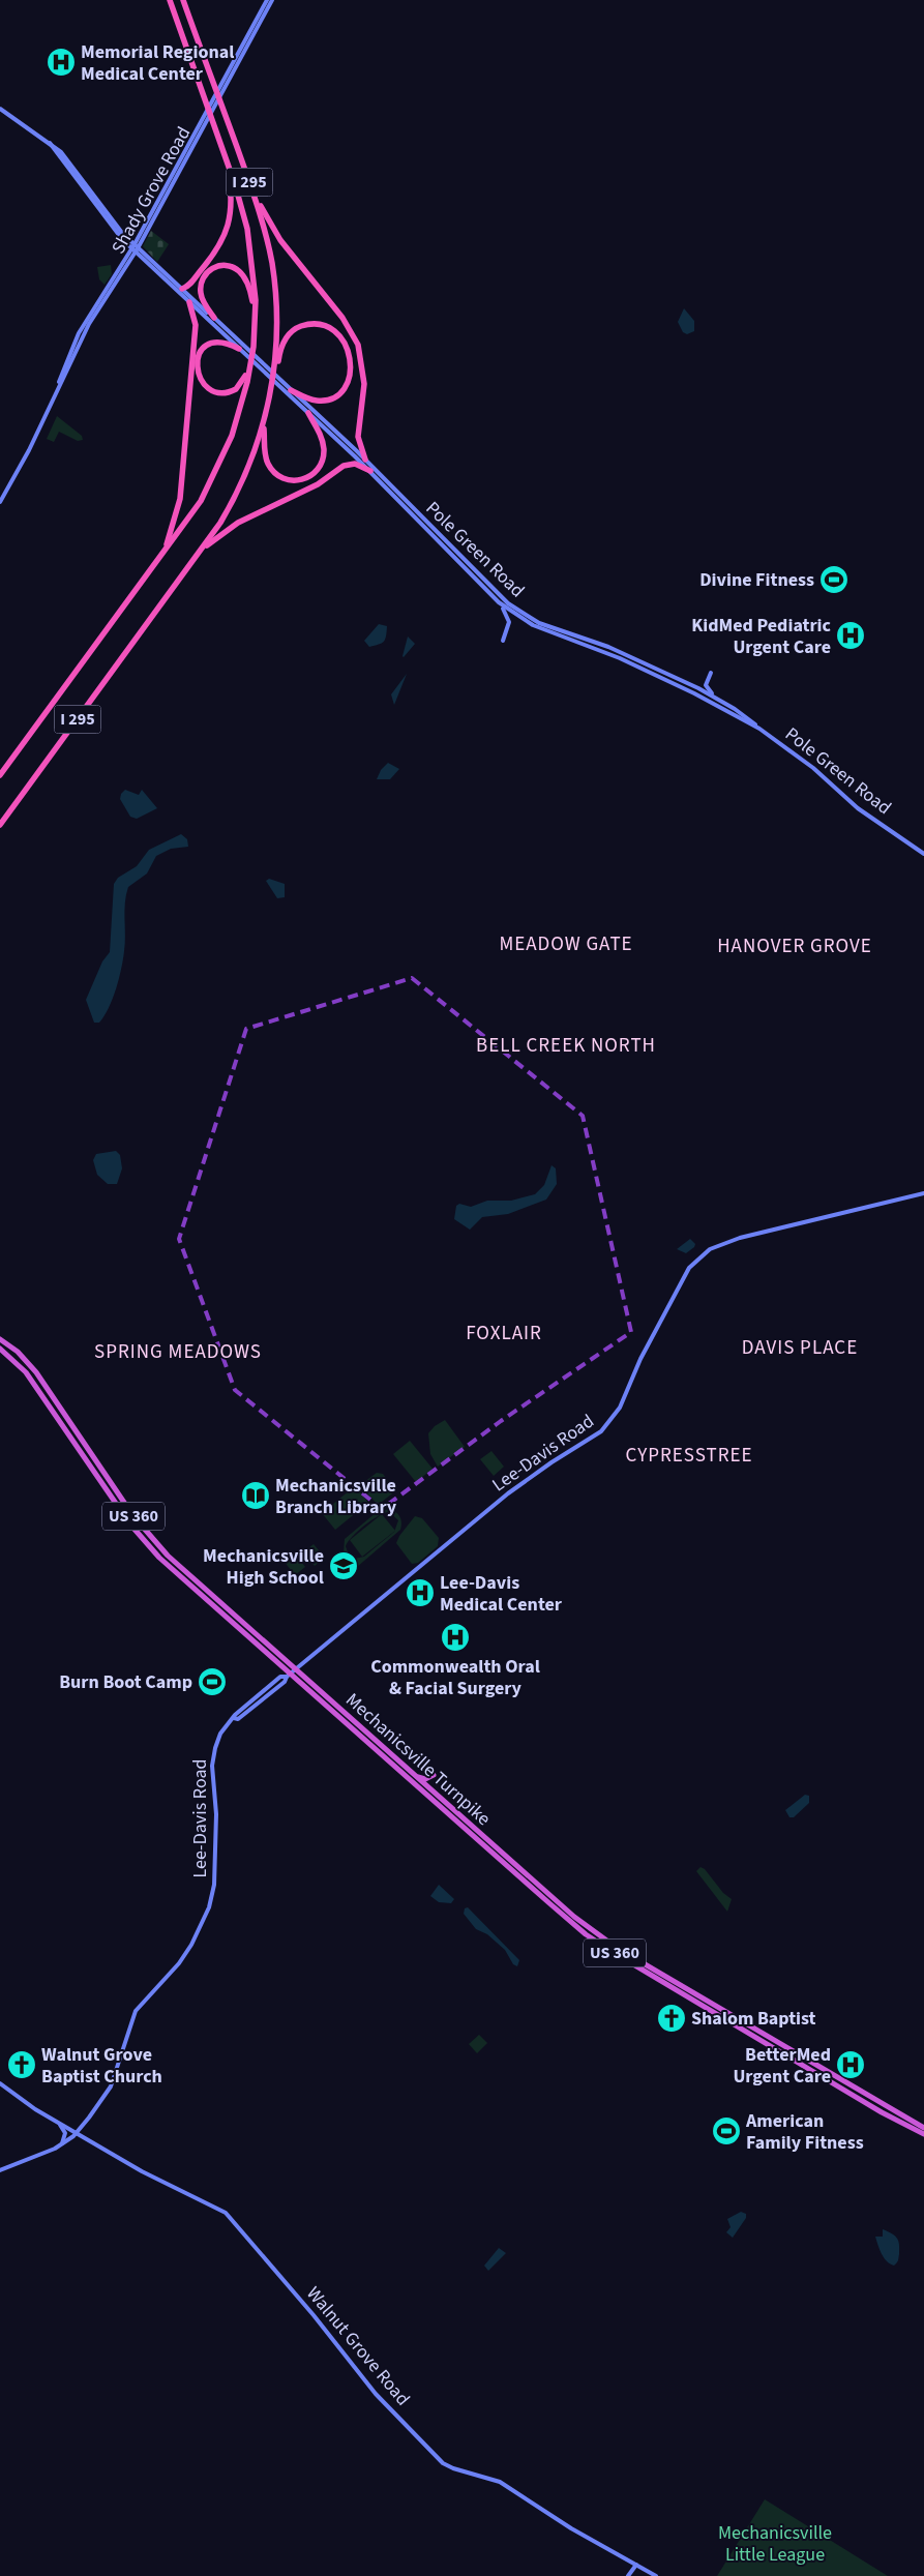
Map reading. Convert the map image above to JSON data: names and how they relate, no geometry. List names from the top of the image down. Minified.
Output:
{"streets":{"highway":["I 295","US 360","Mechanicsville Turnpike"],"main road":["Shady Grove Road","Pole Green Road","Lee-Davis Road","Walnut Grove Road"]},"crossings":[["Lee-Davis Road","Mechanicsville Turnpike"],["Lee-Davis Road","Walnut Grove Road"]],"districts":["MEADOW GATE","HANOVER GROVE","BELL CREEK NORTH","FOXLAIR","DAVIS PLACE","SPRING MEADOWS","CYPRESSTREE"],"parks":["Mechanicsville Little League"],"places":{"hospital":["Memorial Regional Medical Center","KidMed Pediatric Urgent Care","Lee-Davis Medical Center","Commonwealth Oral & Facial Surgery","BetterMed Urgent Care"],"sports":["Divine Fitness","Burn Boot Camp","American Family Fitness"],"library":["Mechanicsville Branch Library"],"school or university":["Mechanicsville High School"],"church":["Shalom Baptist","Walnut Grove Baptist Church"]}}
